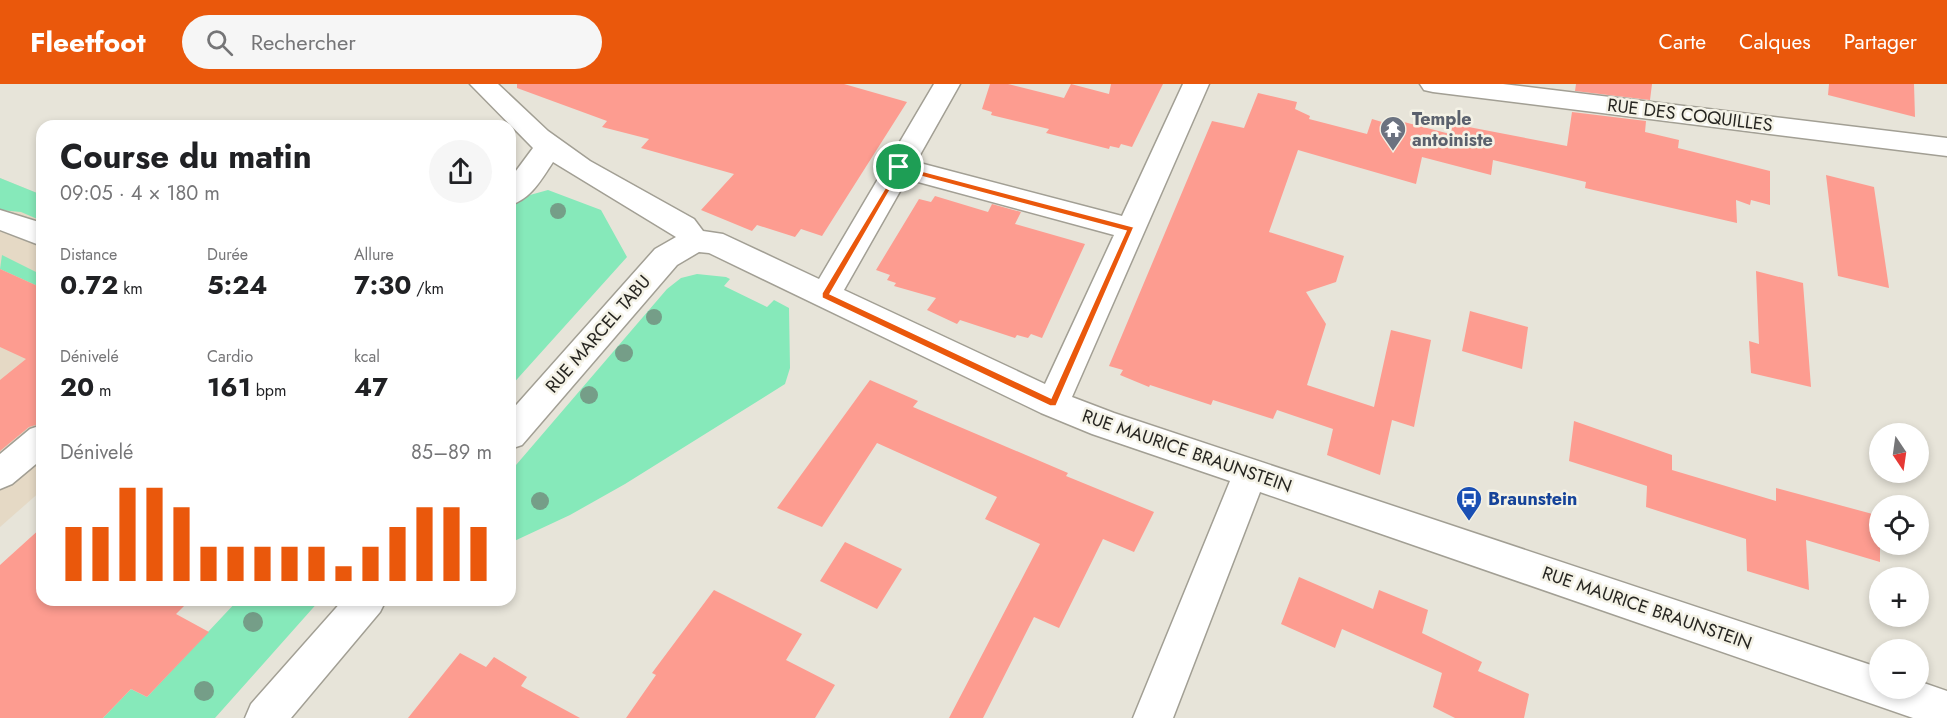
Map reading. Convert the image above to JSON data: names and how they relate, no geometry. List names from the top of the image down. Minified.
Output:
{"streets":{"street":["RUE DES COQUILLES","RUE MARCEL TABU","RUE MAURICE BRAUNSTEIN"]},"crossings":[["RUE MARCEL TABU","RUE MAURICE BRAUNSTEIN"]],"places":{"temple":["Temple antoiniste"],"bus stop":["Braunstein"]},"north":"bottom","page":{"header":"Fleetfoot","search":"Rechercher","nav":["Carte","Calques","Partager"],"heading":["Course du matin","09:05 · 4 × 180 m"],"stats":[["Distance","0.72 km"],["Durée","5:24"],["Allure","7:30 /km"],["Dénivelé","20 m"],["Cardio","161 bpm"],["kcal","47"]],"map_buttons":["+","−"],"chart":["Dénivelé","85–89 m"]}}
